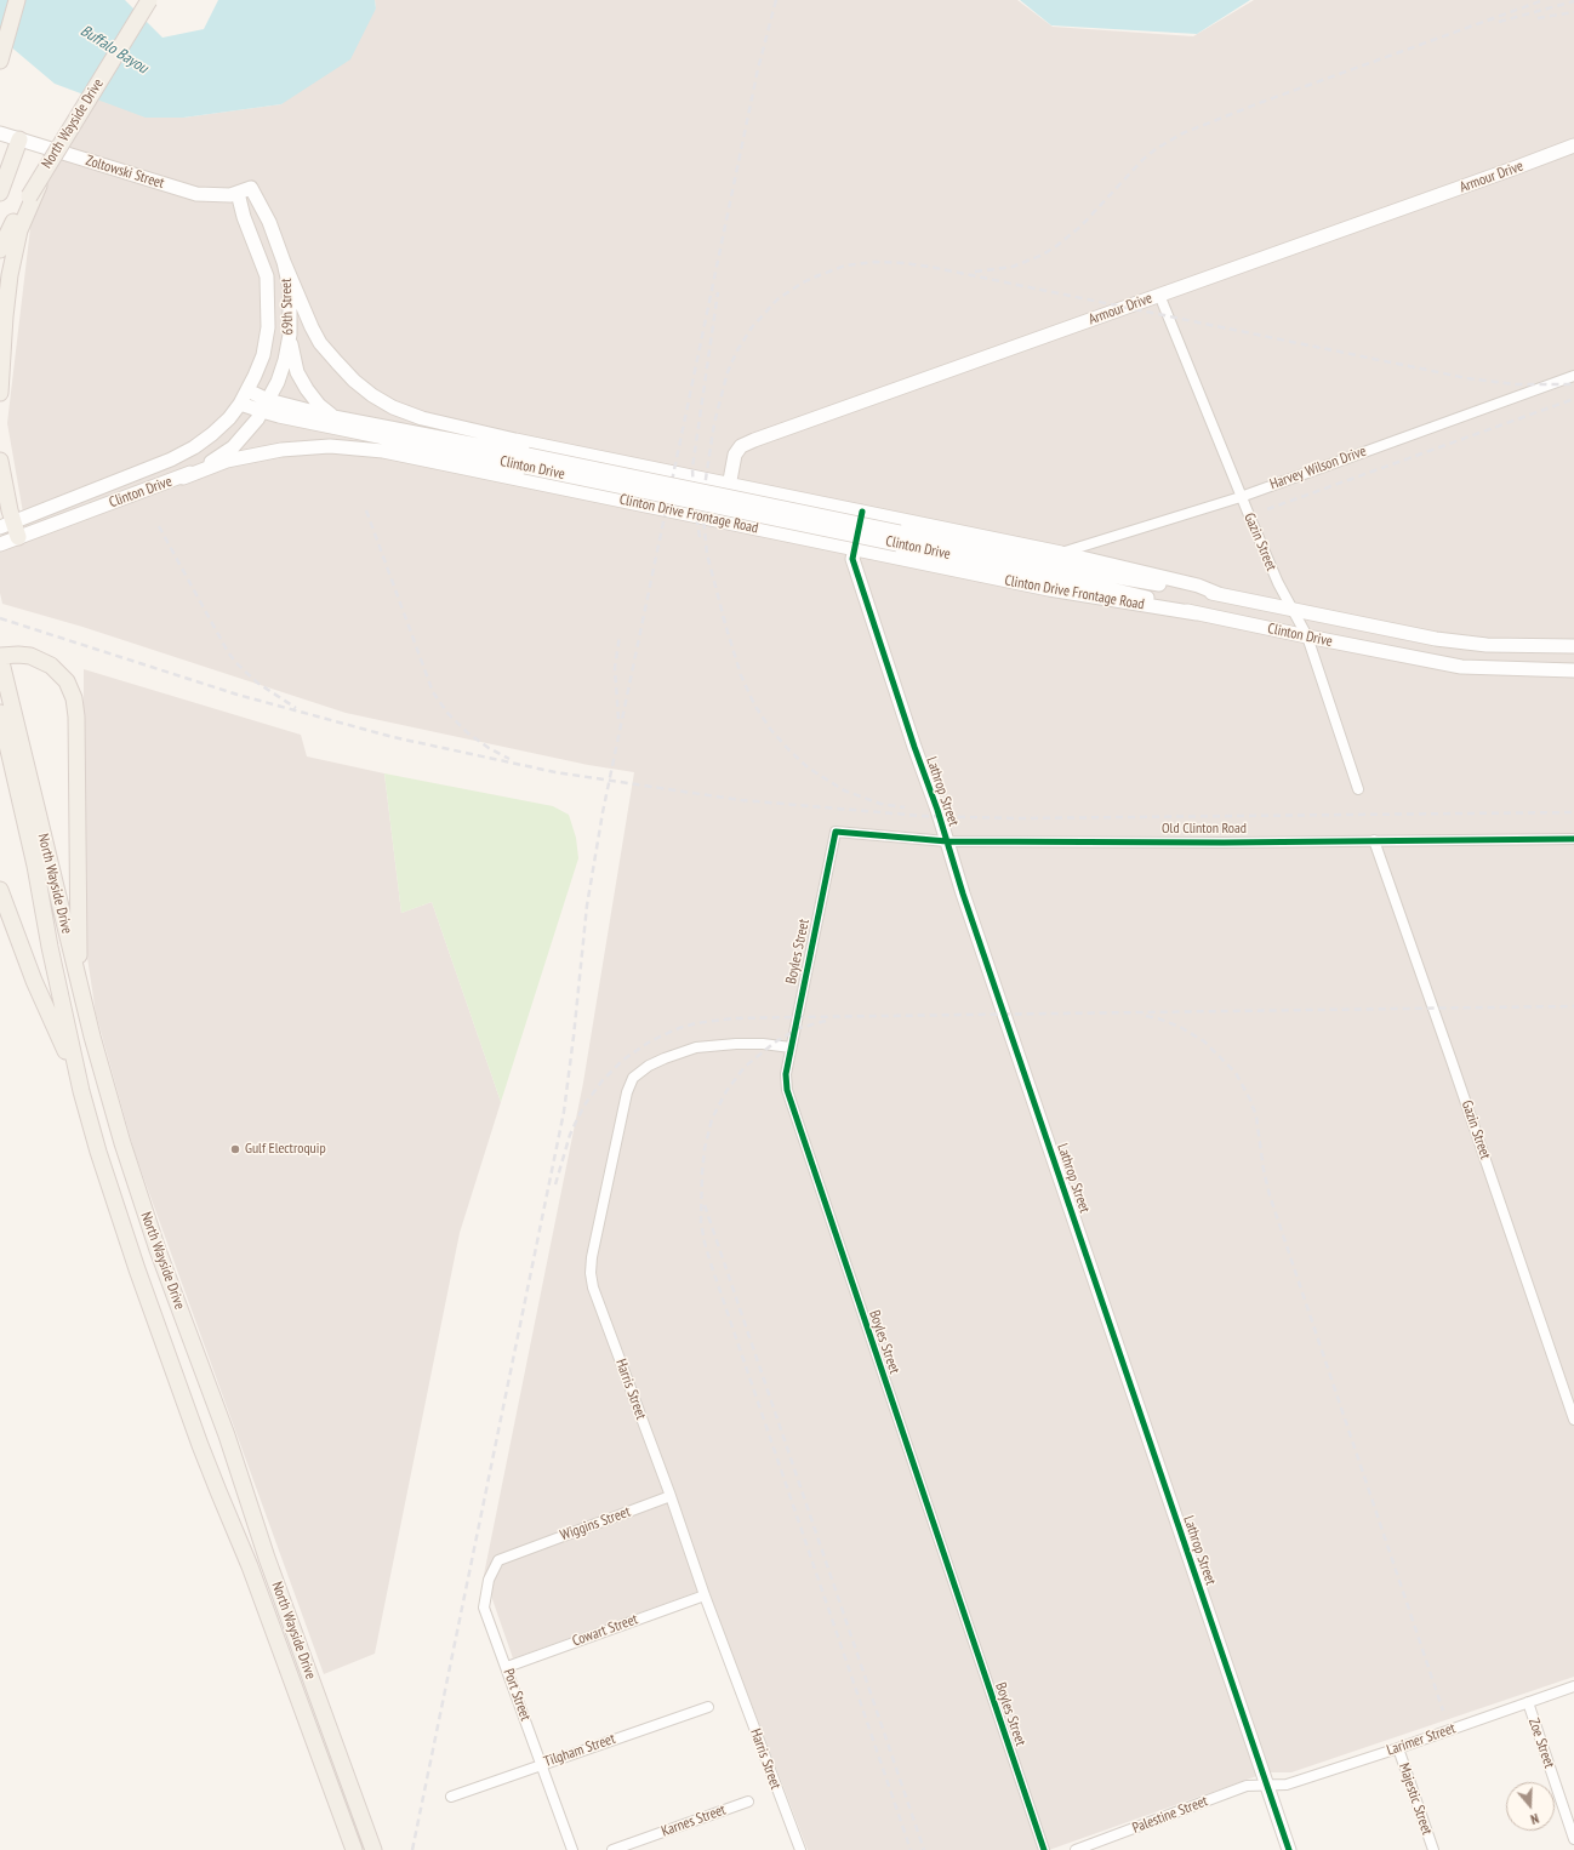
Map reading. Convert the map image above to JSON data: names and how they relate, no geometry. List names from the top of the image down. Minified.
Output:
{"streets":{"main road":["North Wayside Drive"],"street":["Zoltowski Street","Armour Drive","69th Street","Clinton Drive","Harvey Wilson Drive","Clinton Drive Frontage Road","Gazin Street","Lathrop Street","Old Clinton Road","Boyles Street","Harris Street","Wiggins Street","Cowart Street","Port Street","Larimer Street","Zoe Street","Tilgham Street","Majestic Street","Palestine Street","Karnes Street"]},"crossings":[["Zoltowski Street","69th Street"],["Armour Drive","Clinton Drive Frontage Road"],["Armour Drive","Gazin Street"],["69th Street","Clinton Drive"],["Clinton Drive","Clinton Drive Frontage Road"],["Clinton Drive","Gazin Street"],["Harvey Wilson Drive","Gazin Street"],["Clinton Drive Frontage Road","Lathrop Street"],["Gazin Street","Old Clinton Road"],["Lathrop Street","Old Clinton Road"],["Lathrop Street","Larimer Street"],["Lathrop Street","Palestine Street"],["Old Clinton Road","Boyles Street"],["Boyles Street","Harris Street"],["Harris Street","Wiggins Street"],["Harris Street","Cowart Street"],["Wiggins Street","Port Street"],["Cowart Street","Port Street"],["Port Street","Tilgham Street"],["Larimer Street","Zoe Street"],["Larimer Street","Majestic Street"],["Larimer Street","Palestine Street"]],"water":["Buffalo Bayou"],"places":["Gulf Electroquip"],"north":"bottom"}
